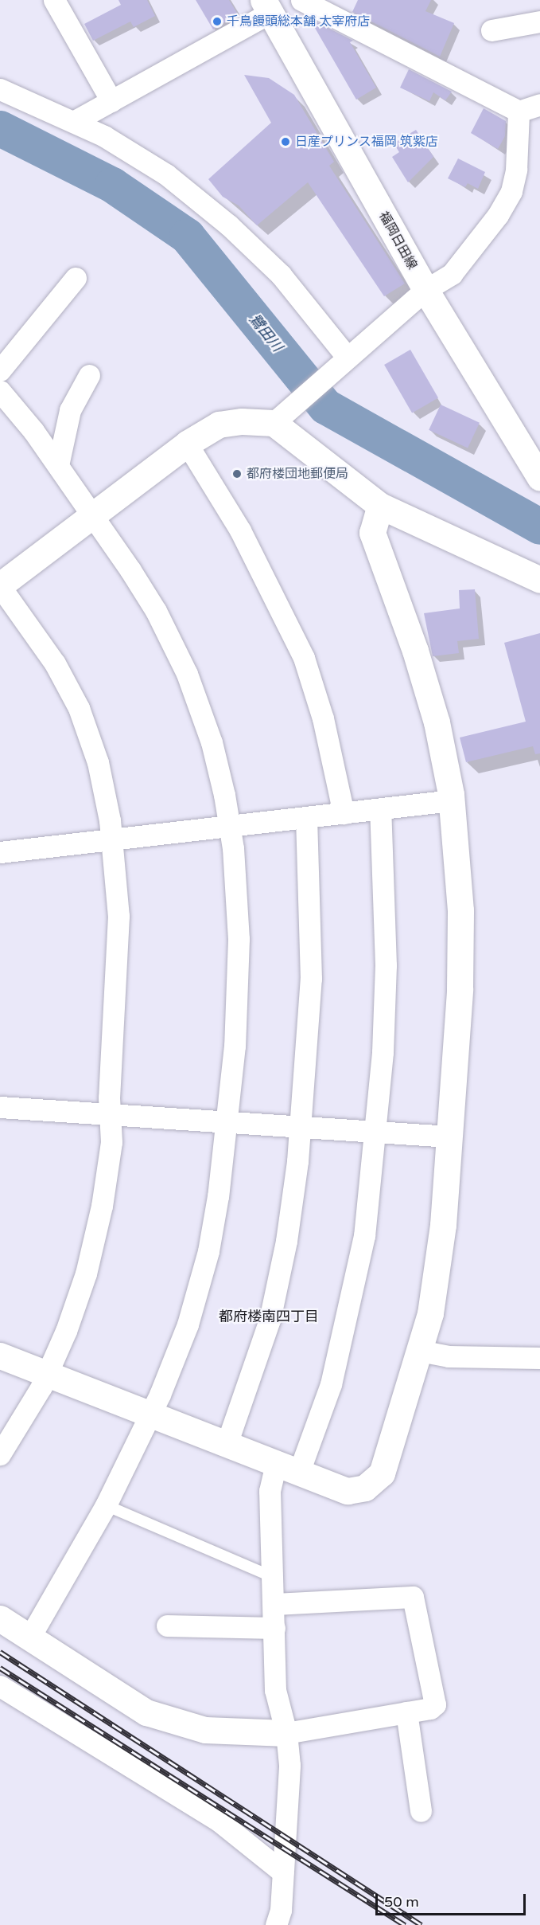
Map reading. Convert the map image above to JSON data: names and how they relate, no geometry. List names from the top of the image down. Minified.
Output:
{"streets":{"street":["福岡日田線"]},"districts":["都府楼南四丁目"],"water":["鷺田川"],"places":["千鳥饅頭総本舗 太宰府店","日産プリンス福岡 筑紫店","都府楼団地郵便局"],"scale_bar":"50 m"}
